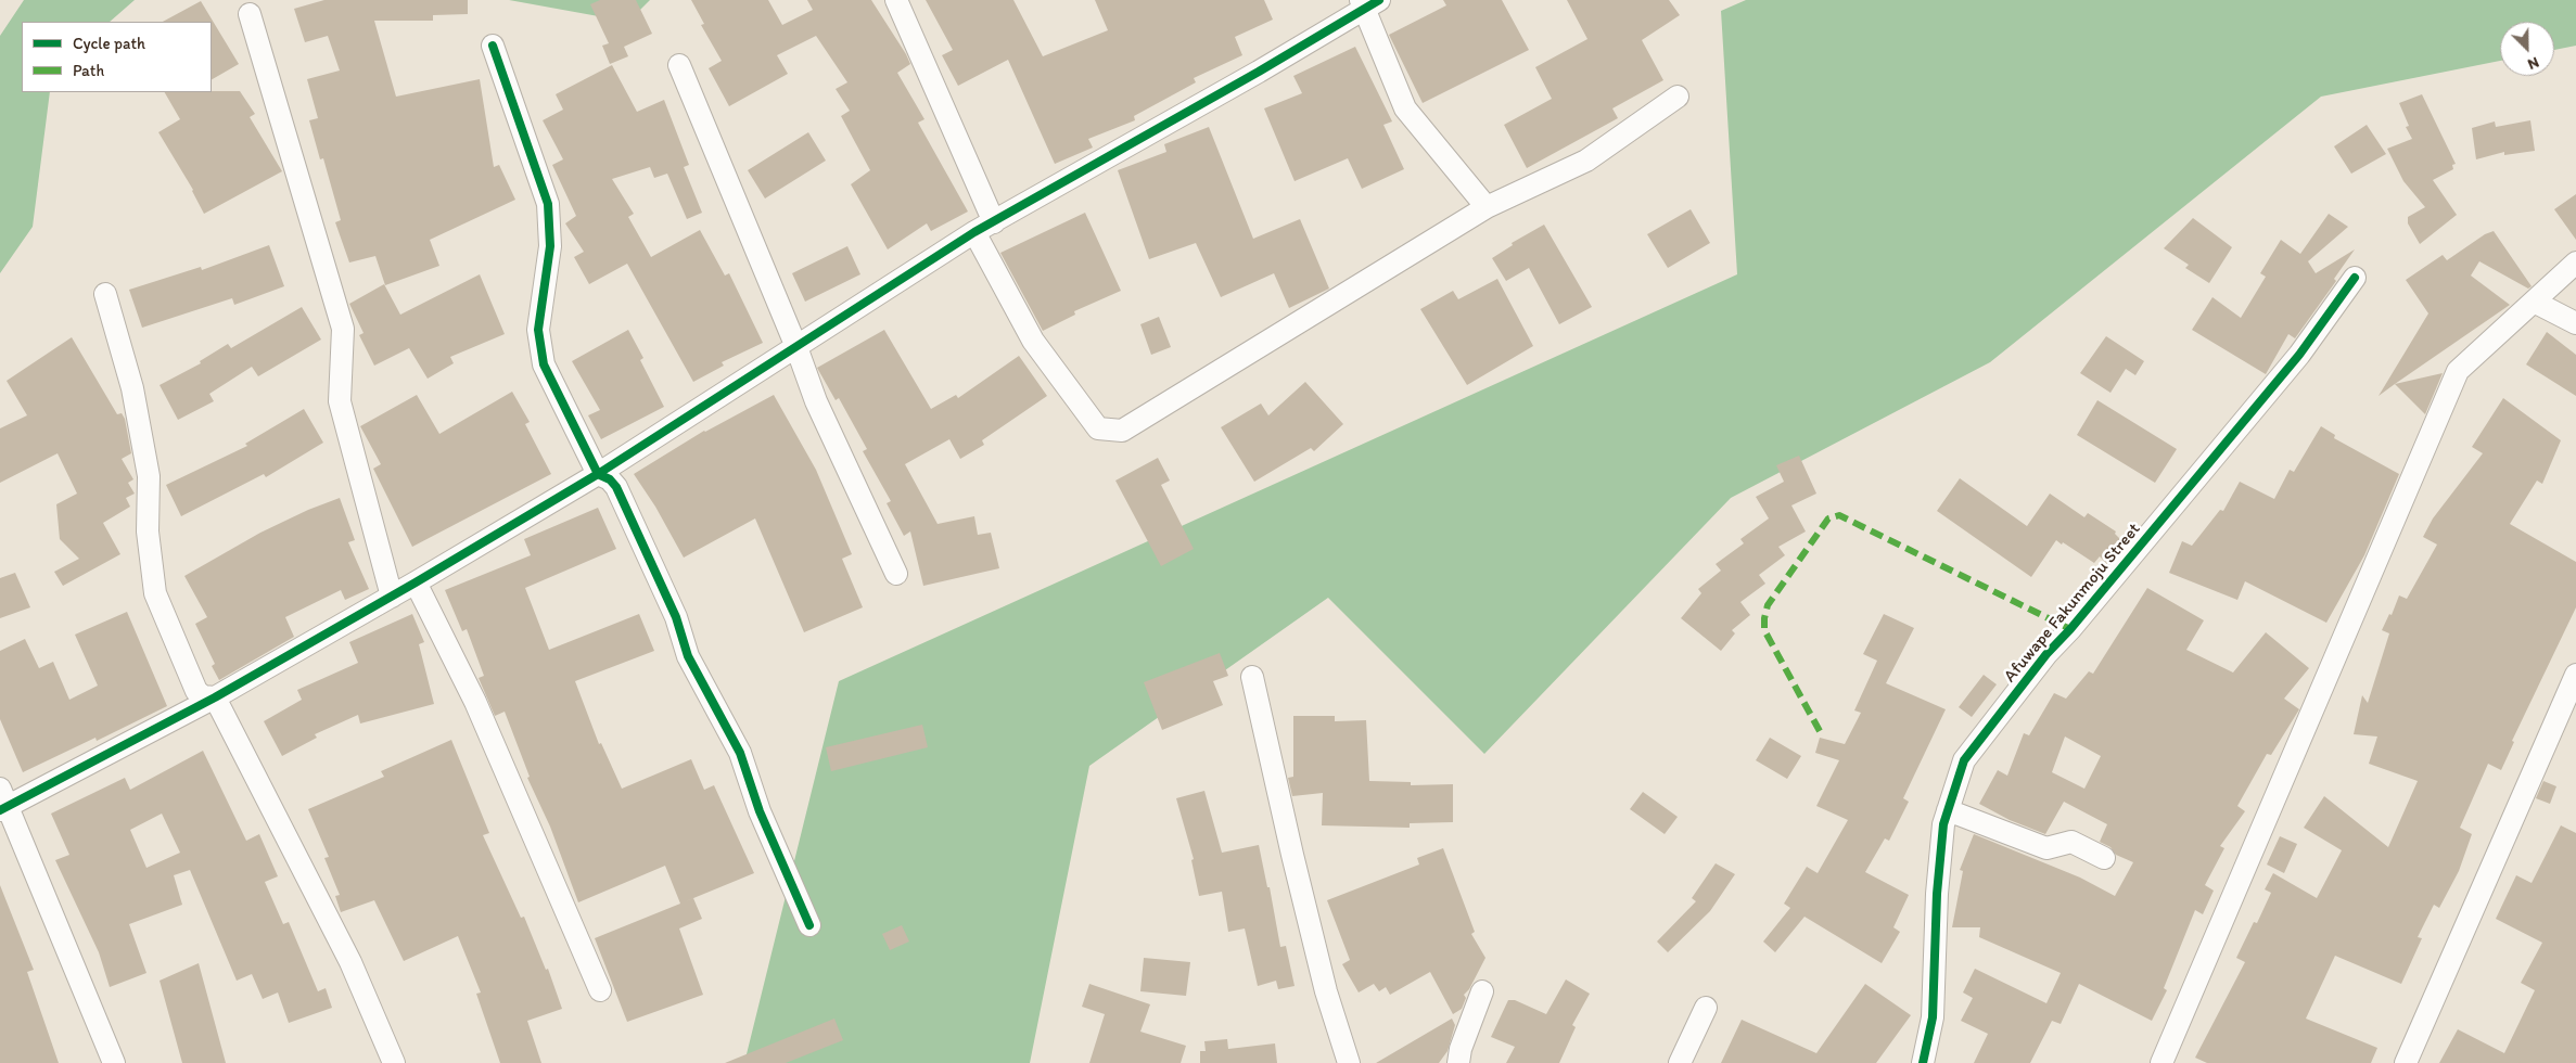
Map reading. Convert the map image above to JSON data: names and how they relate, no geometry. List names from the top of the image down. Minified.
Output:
{"streets":{"street":["Afuwape Fakunmoju Street"]},"legend":["Cycle path","Path"],"north":"bottom right"}
